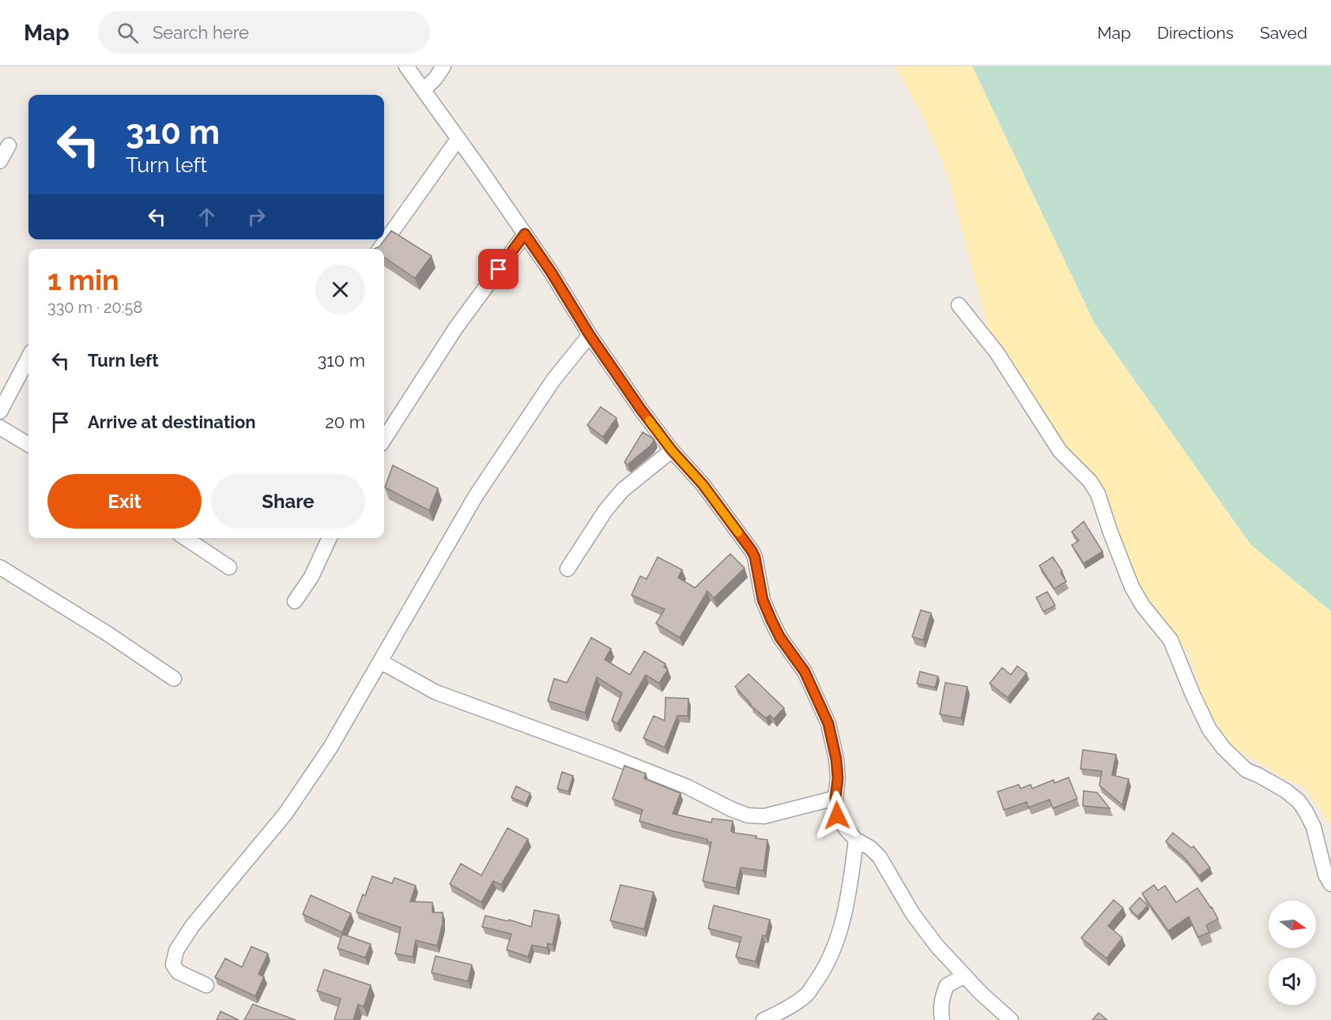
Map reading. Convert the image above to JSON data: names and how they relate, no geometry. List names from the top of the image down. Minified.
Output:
{"north":"right","page":{"header":"Map","search":"Search here","nav":["Map","Directions","Saved"],"turn":["310 m","Turn left"],"heading":["1 min","330 m · 20:58"],"list":[{"name":"Turn left","value":"310 m"},{"name":"Arrive at destination","value":"20 m"}],"buttons":["Exit","Share"]}}
